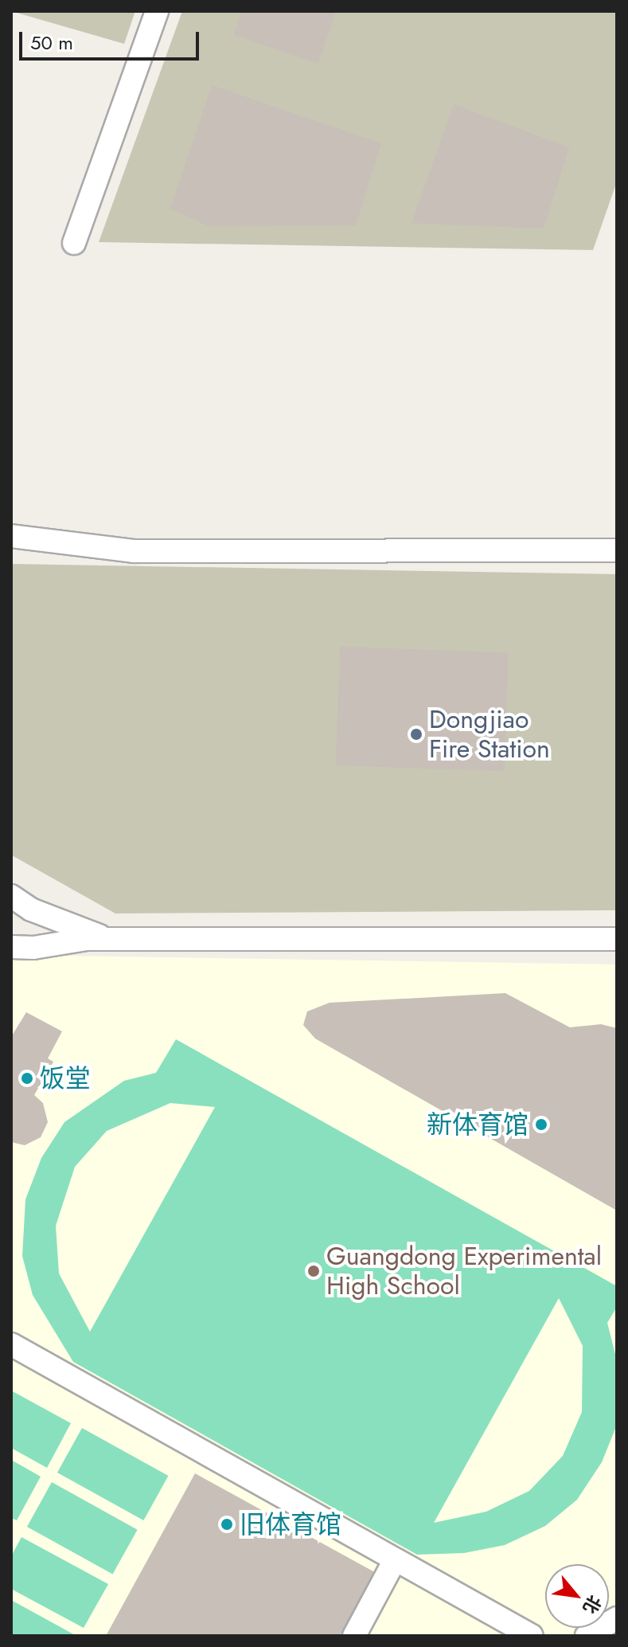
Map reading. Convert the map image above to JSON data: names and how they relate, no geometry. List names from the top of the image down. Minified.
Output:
{"places":["Dongjiao Fire Station","饭堂","新体育馆","Guangdong Experimental High School","旧体育馆"],"scale_bar":"50 m","north":"bottom right"}
